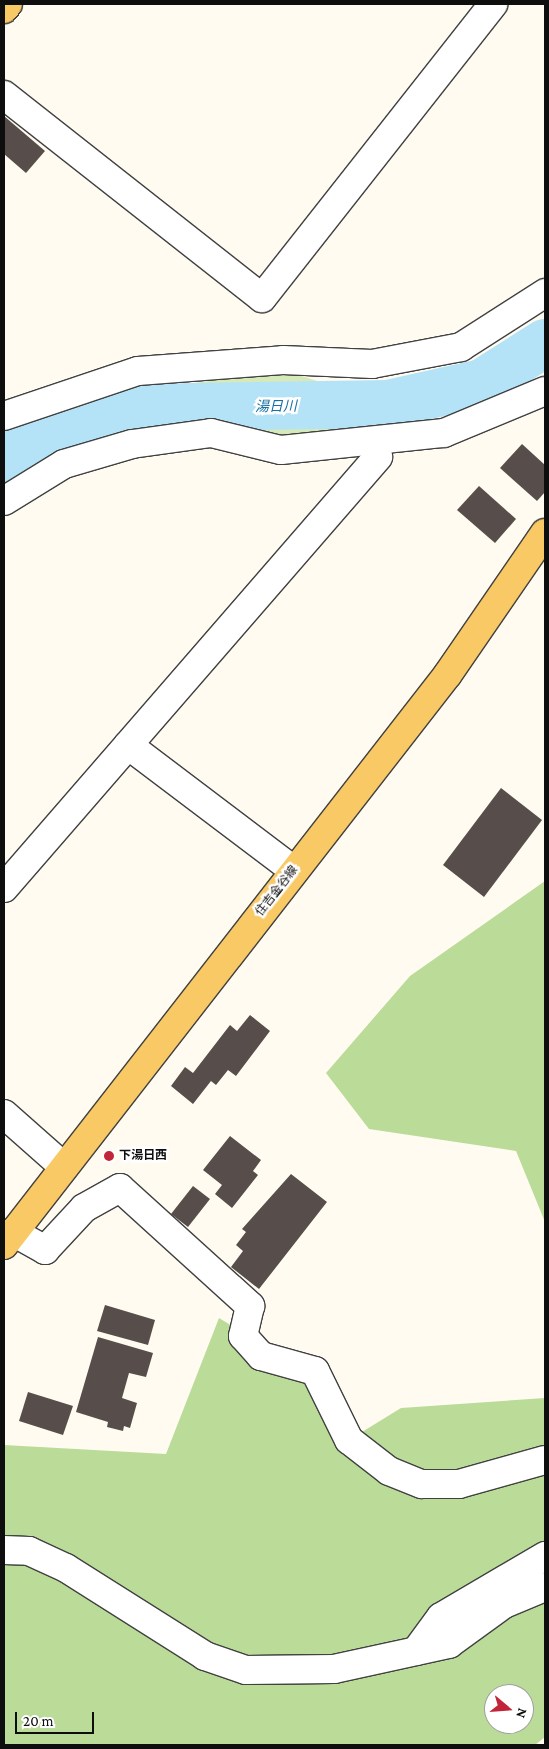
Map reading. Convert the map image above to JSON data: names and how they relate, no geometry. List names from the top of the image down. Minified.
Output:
{"streets":{"main road":["住吉金谷線"]},"water":["湯日川"],"places":["下湯日西"],"scale_bar":"20 m","north":"right"}
